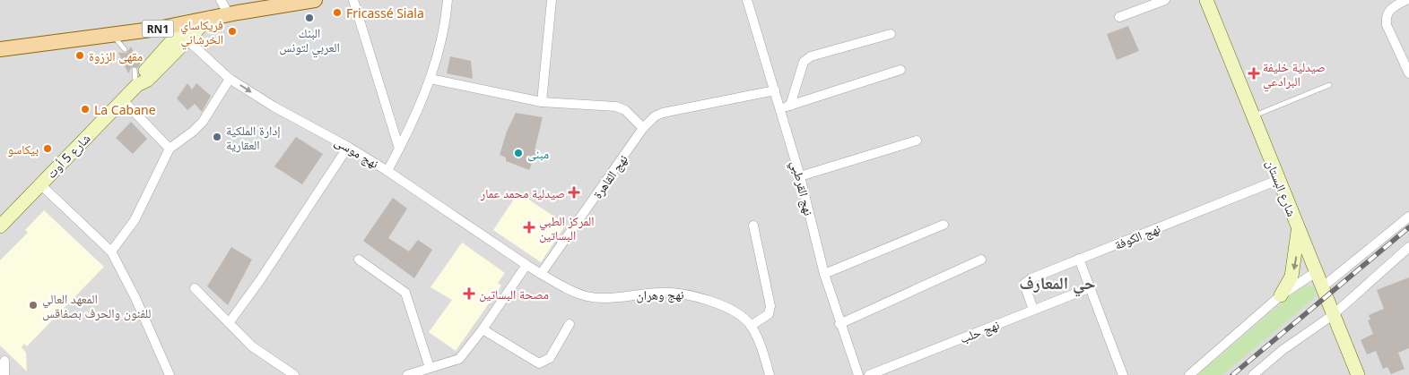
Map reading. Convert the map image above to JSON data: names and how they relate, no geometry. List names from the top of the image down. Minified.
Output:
{"streets":{"main road":["RN1","شارع 5 أوت","شارع البستان"],"street":["نهج موسى","نهج القاهرة","نهج القرطبي","نهج الكوفة","نهج وهران","نهج حلب"]},"crossings":[["RN1","نهج موسى"],["RN1","شارع 5 أوت"],["نهج موسى","شارع 5 أوت"],["نهج القاهرة","نهج القرطبي"],["نهج القاهرة","نهج وهران"],["شارع البستان","نهج الكوفة"],["نهج الكوفة","نهج حلب"]],"districts":["حي المعارف"],"places":{"other":["Fricassé Siala","البنك العربي لتونس","فريكاساي الخرشاني","مقهى الززوة","La Cabane","إدارة الملكية العقارية","بيكاسو","مبنى","المعهد العالي للفنون والحرف بصفاقس"],"health":["صيدلية خليفة البرادعي","صيدلية محمد عمار","المركز الطبي البساتين","مصحة البساتين"]}}
